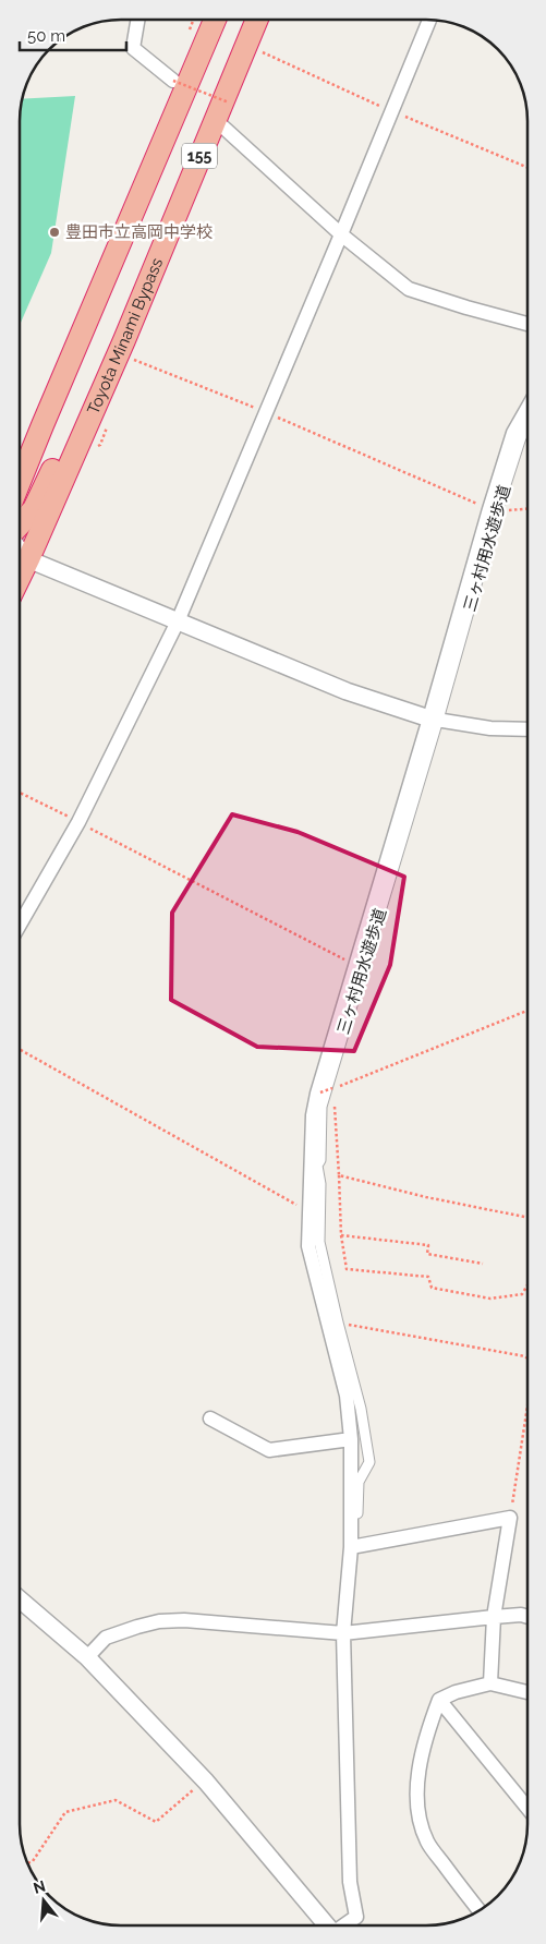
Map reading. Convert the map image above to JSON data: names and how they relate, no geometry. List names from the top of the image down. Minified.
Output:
{"streets":{"highway":["155","Toyota Minami Bypass"],"street":["三ヶ村用水遊歩道"]},"places":["豊田市立高岡中学校"],"scale_bar":"50 m","north":"top"}
